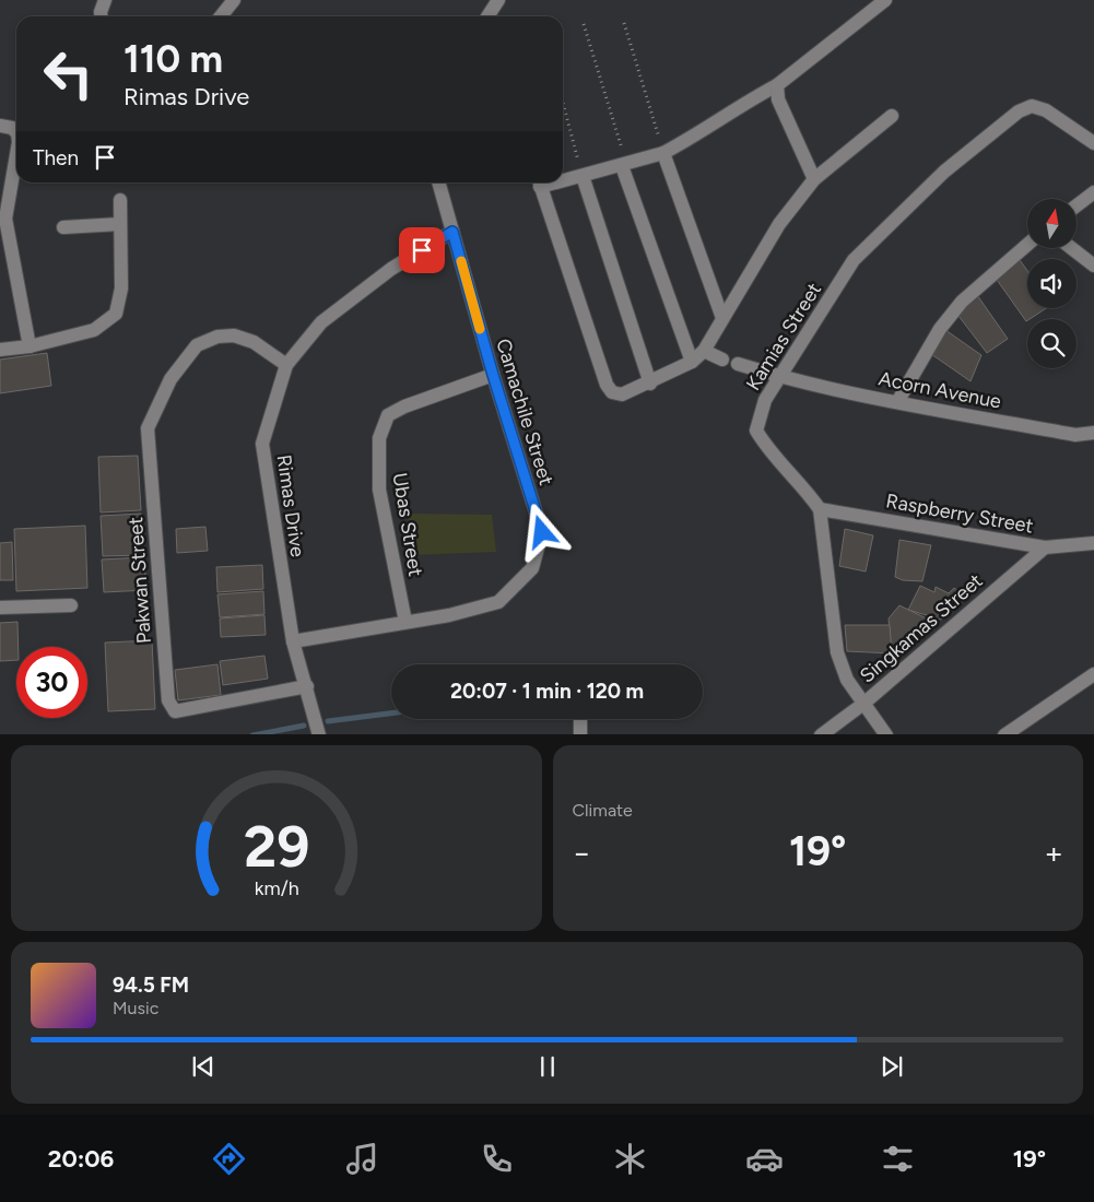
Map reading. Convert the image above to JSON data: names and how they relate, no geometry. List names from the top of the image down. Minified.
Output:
{"streets":{"street":["Kamias Street","Acorn Avenue","Camachile Street","Rimas Drive","Raspberry Street","Ubas Street","Pakwan Street","Singkamas Street"]},"crossings":[["Kamias Street","Acorn Avenue"],["Kamias Street","Raspberry Street"],["Camachile Street","Rimas Drive"],["Camachile Street","Ubas Street"],["Rimas Drive","Pakwan Street"],["Raspberry Street","Singkamas Street"]],"north":"top","page":{"turn":["110 m","Rimas Drive"],"then":"Then","limit":"30","trip":"20:07 · 1 min · 120 m","tile":"Climate","heat":["−","19°","+"],"song":["94.5 FM","Music"],"tabs":["20:06","19°"],"gauge":["29","km/h"]}}
